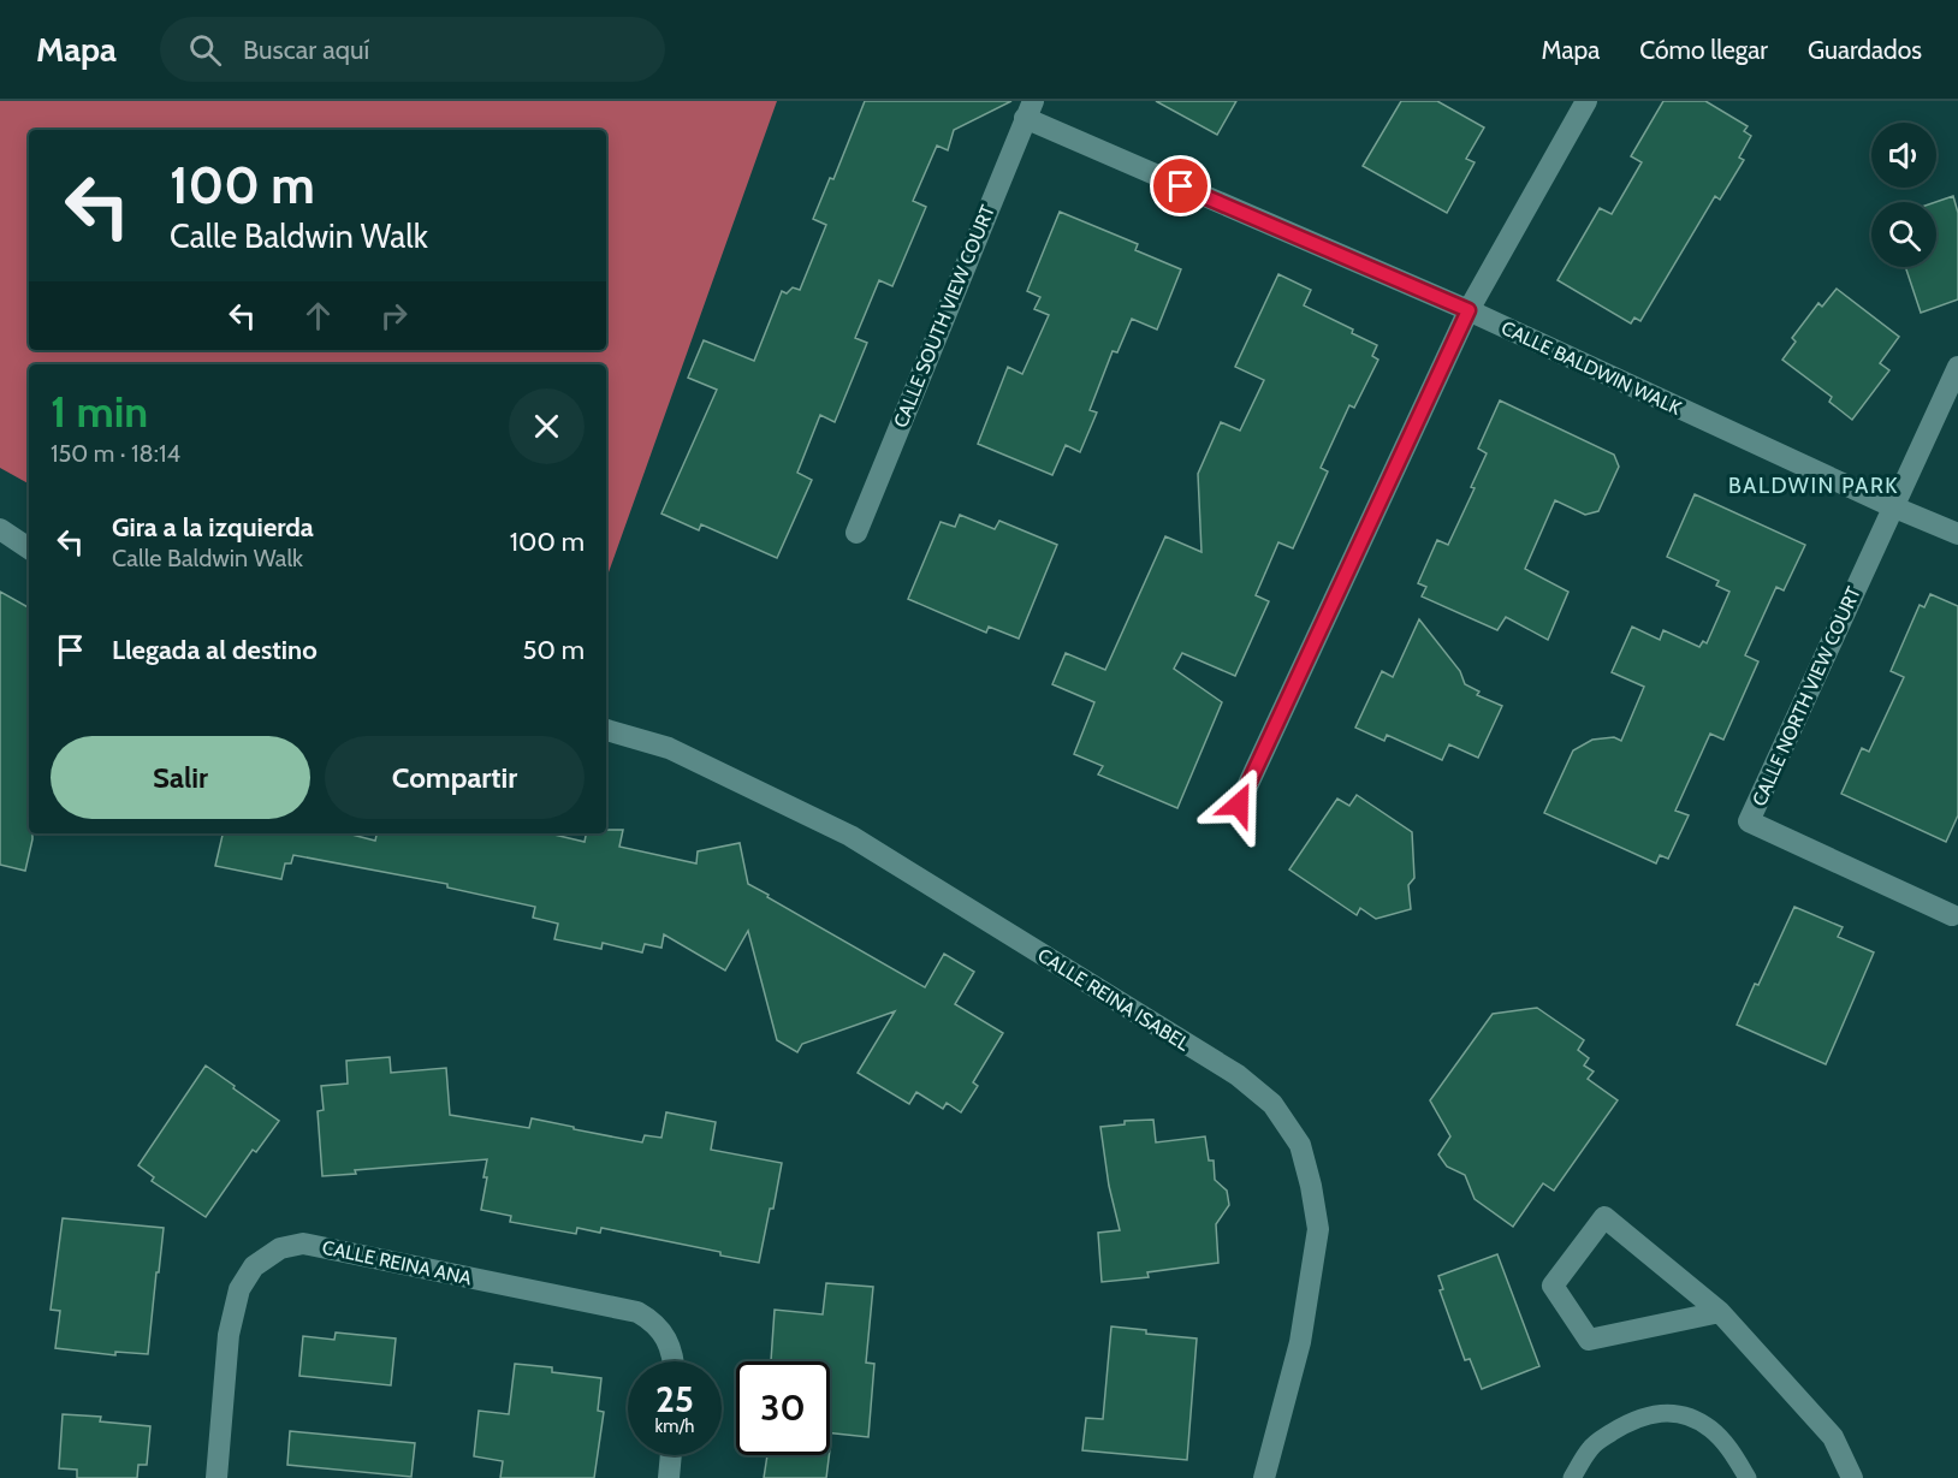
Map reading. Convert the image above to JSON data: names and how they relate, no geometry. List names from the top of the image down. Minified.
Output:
{"streets":{"street":["CALLE SOUTH VIEW COURT","CALLE BALDWIN WALK","CALLE NORTH VIEW COURT","CALLE REINA ISABEL","CALLE REINA ANA"]},"crossings":[["CALLE SOUTH VIEW COURT","CALLE BALDWIN WALK"],["CALLE BALDWIN WALK","CALLE NORTH VIEW COURT"]],"districts":["BALDWIN PARK"],"page":{"header":"Mapa","search":"Buscar aquí","nav":["Mapa","Cómo llegar","Guardados"],"turn":["100 m","Calle Baldwin Walk"],"heading":["1 min","150 m · 18:14"],"list":[{"name":"Gira a la izquierda","note":"Calle Baldwin Walk","value":"100 m"},{"name":"Llegada al destino","value":"50 m"}],"buttons":["Salir","Compartir"],"speed":"25 km/h","limit":"30"}}
